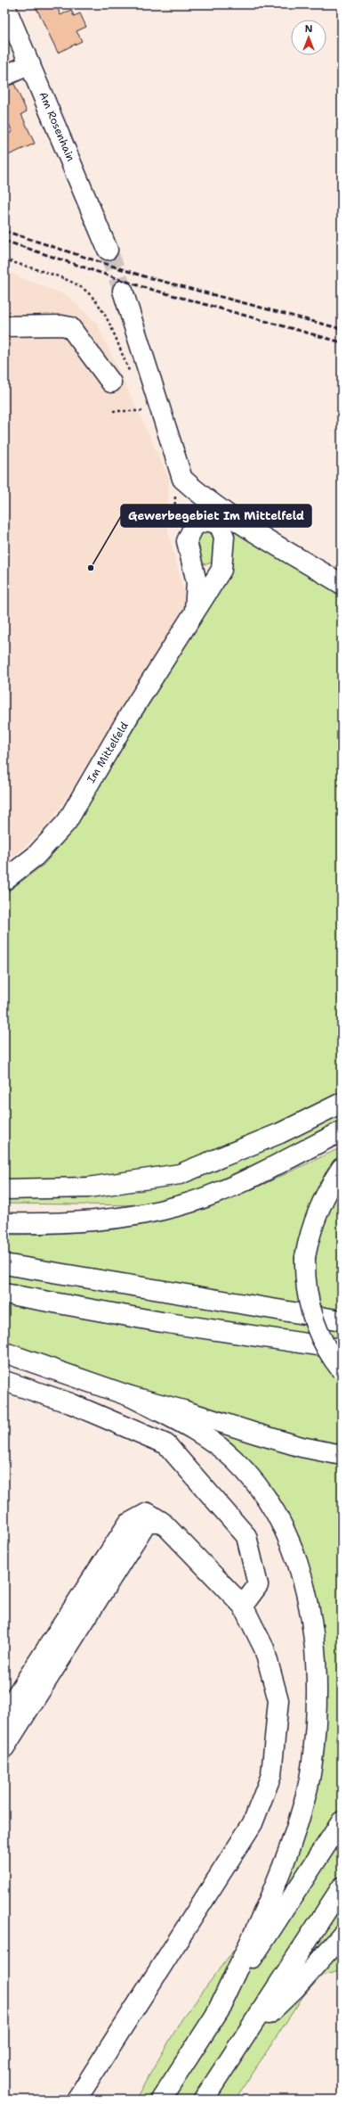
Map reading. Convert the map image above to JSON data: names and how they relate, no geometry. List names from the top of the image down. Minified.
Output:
{"streets":{"main road":["Am Rosenhain","Im Mittelfeld"]},"places":["Gewerbegebiet Im Mittelfeld"],"north":"top"}
